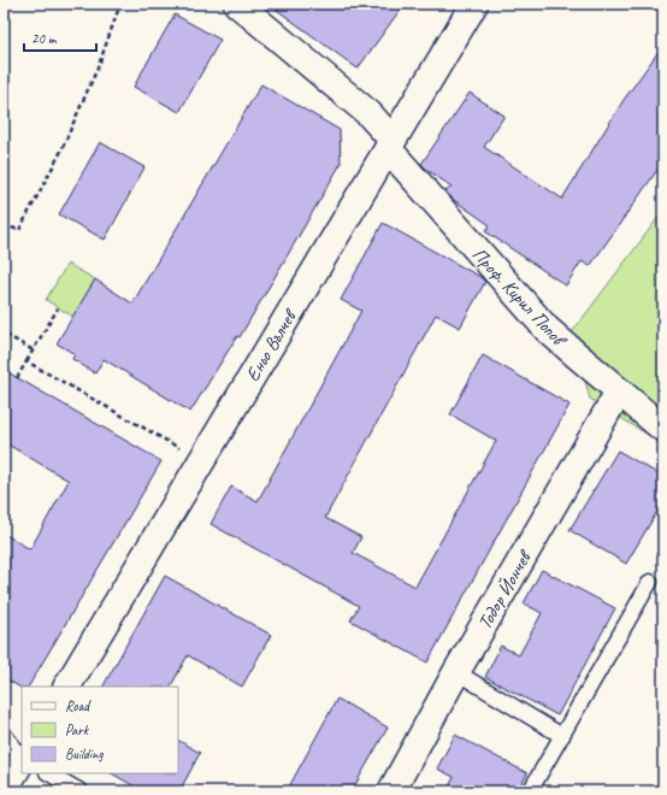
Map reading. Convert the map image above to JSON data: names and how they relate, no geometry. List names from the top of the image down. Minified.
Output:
{"streets":{"street":["Проф. Кирил Попов","Еньо Вълчев","Тодор Йончев"]},"crossings":[["Проф. Кирил Попов","Еньо Вълчев"],["Проф. Кирил Попов","Тодор Йончев"]],"legend":["Road","Park","Building"],"scale_bar":"20 m"}
